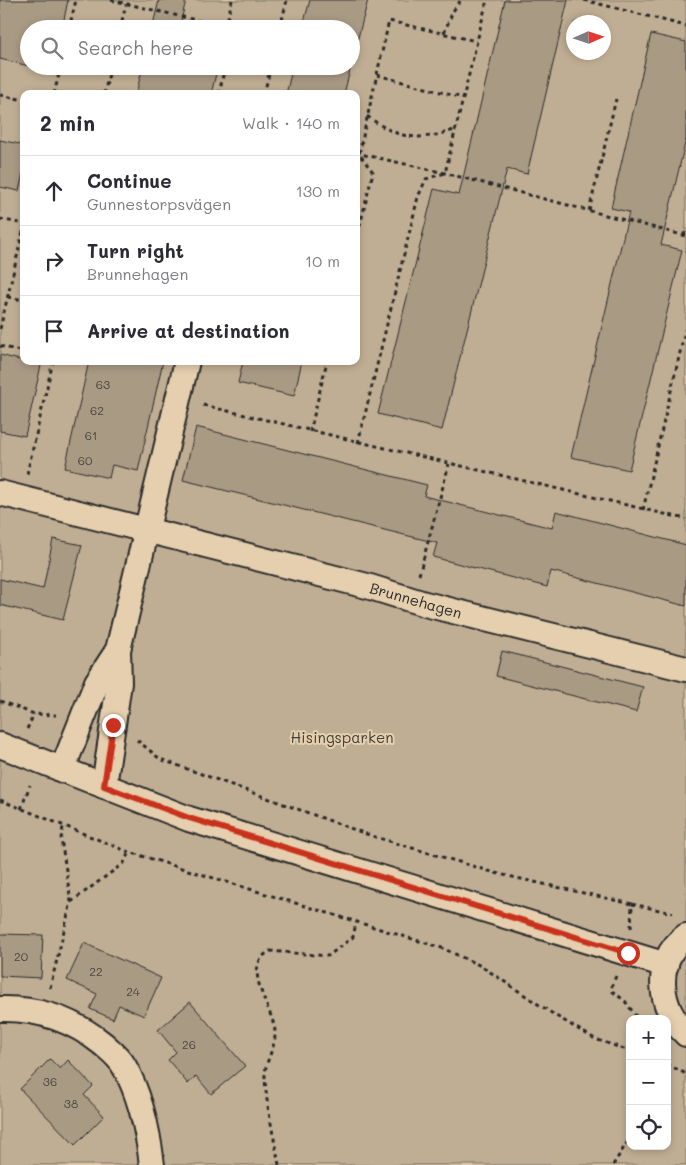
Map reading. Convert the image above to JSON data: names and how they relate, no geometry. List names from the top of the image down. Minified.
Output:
{"streets":{"street":["Brunnehagen"]},"parks":["Hisingsparken"],"house_numbers":["63","62","61","60","20","22","24","26","36","38"],"north":"right","page":{"search":"Search here","heading":["2 min","Walk · 140 m"],"list":[["Continue","Gunnestorpsvägen","130 m"],["Turn right","Brunnehagen","10 m"],"Arrive at destination"],"map_buttons":["+","−"]}}
